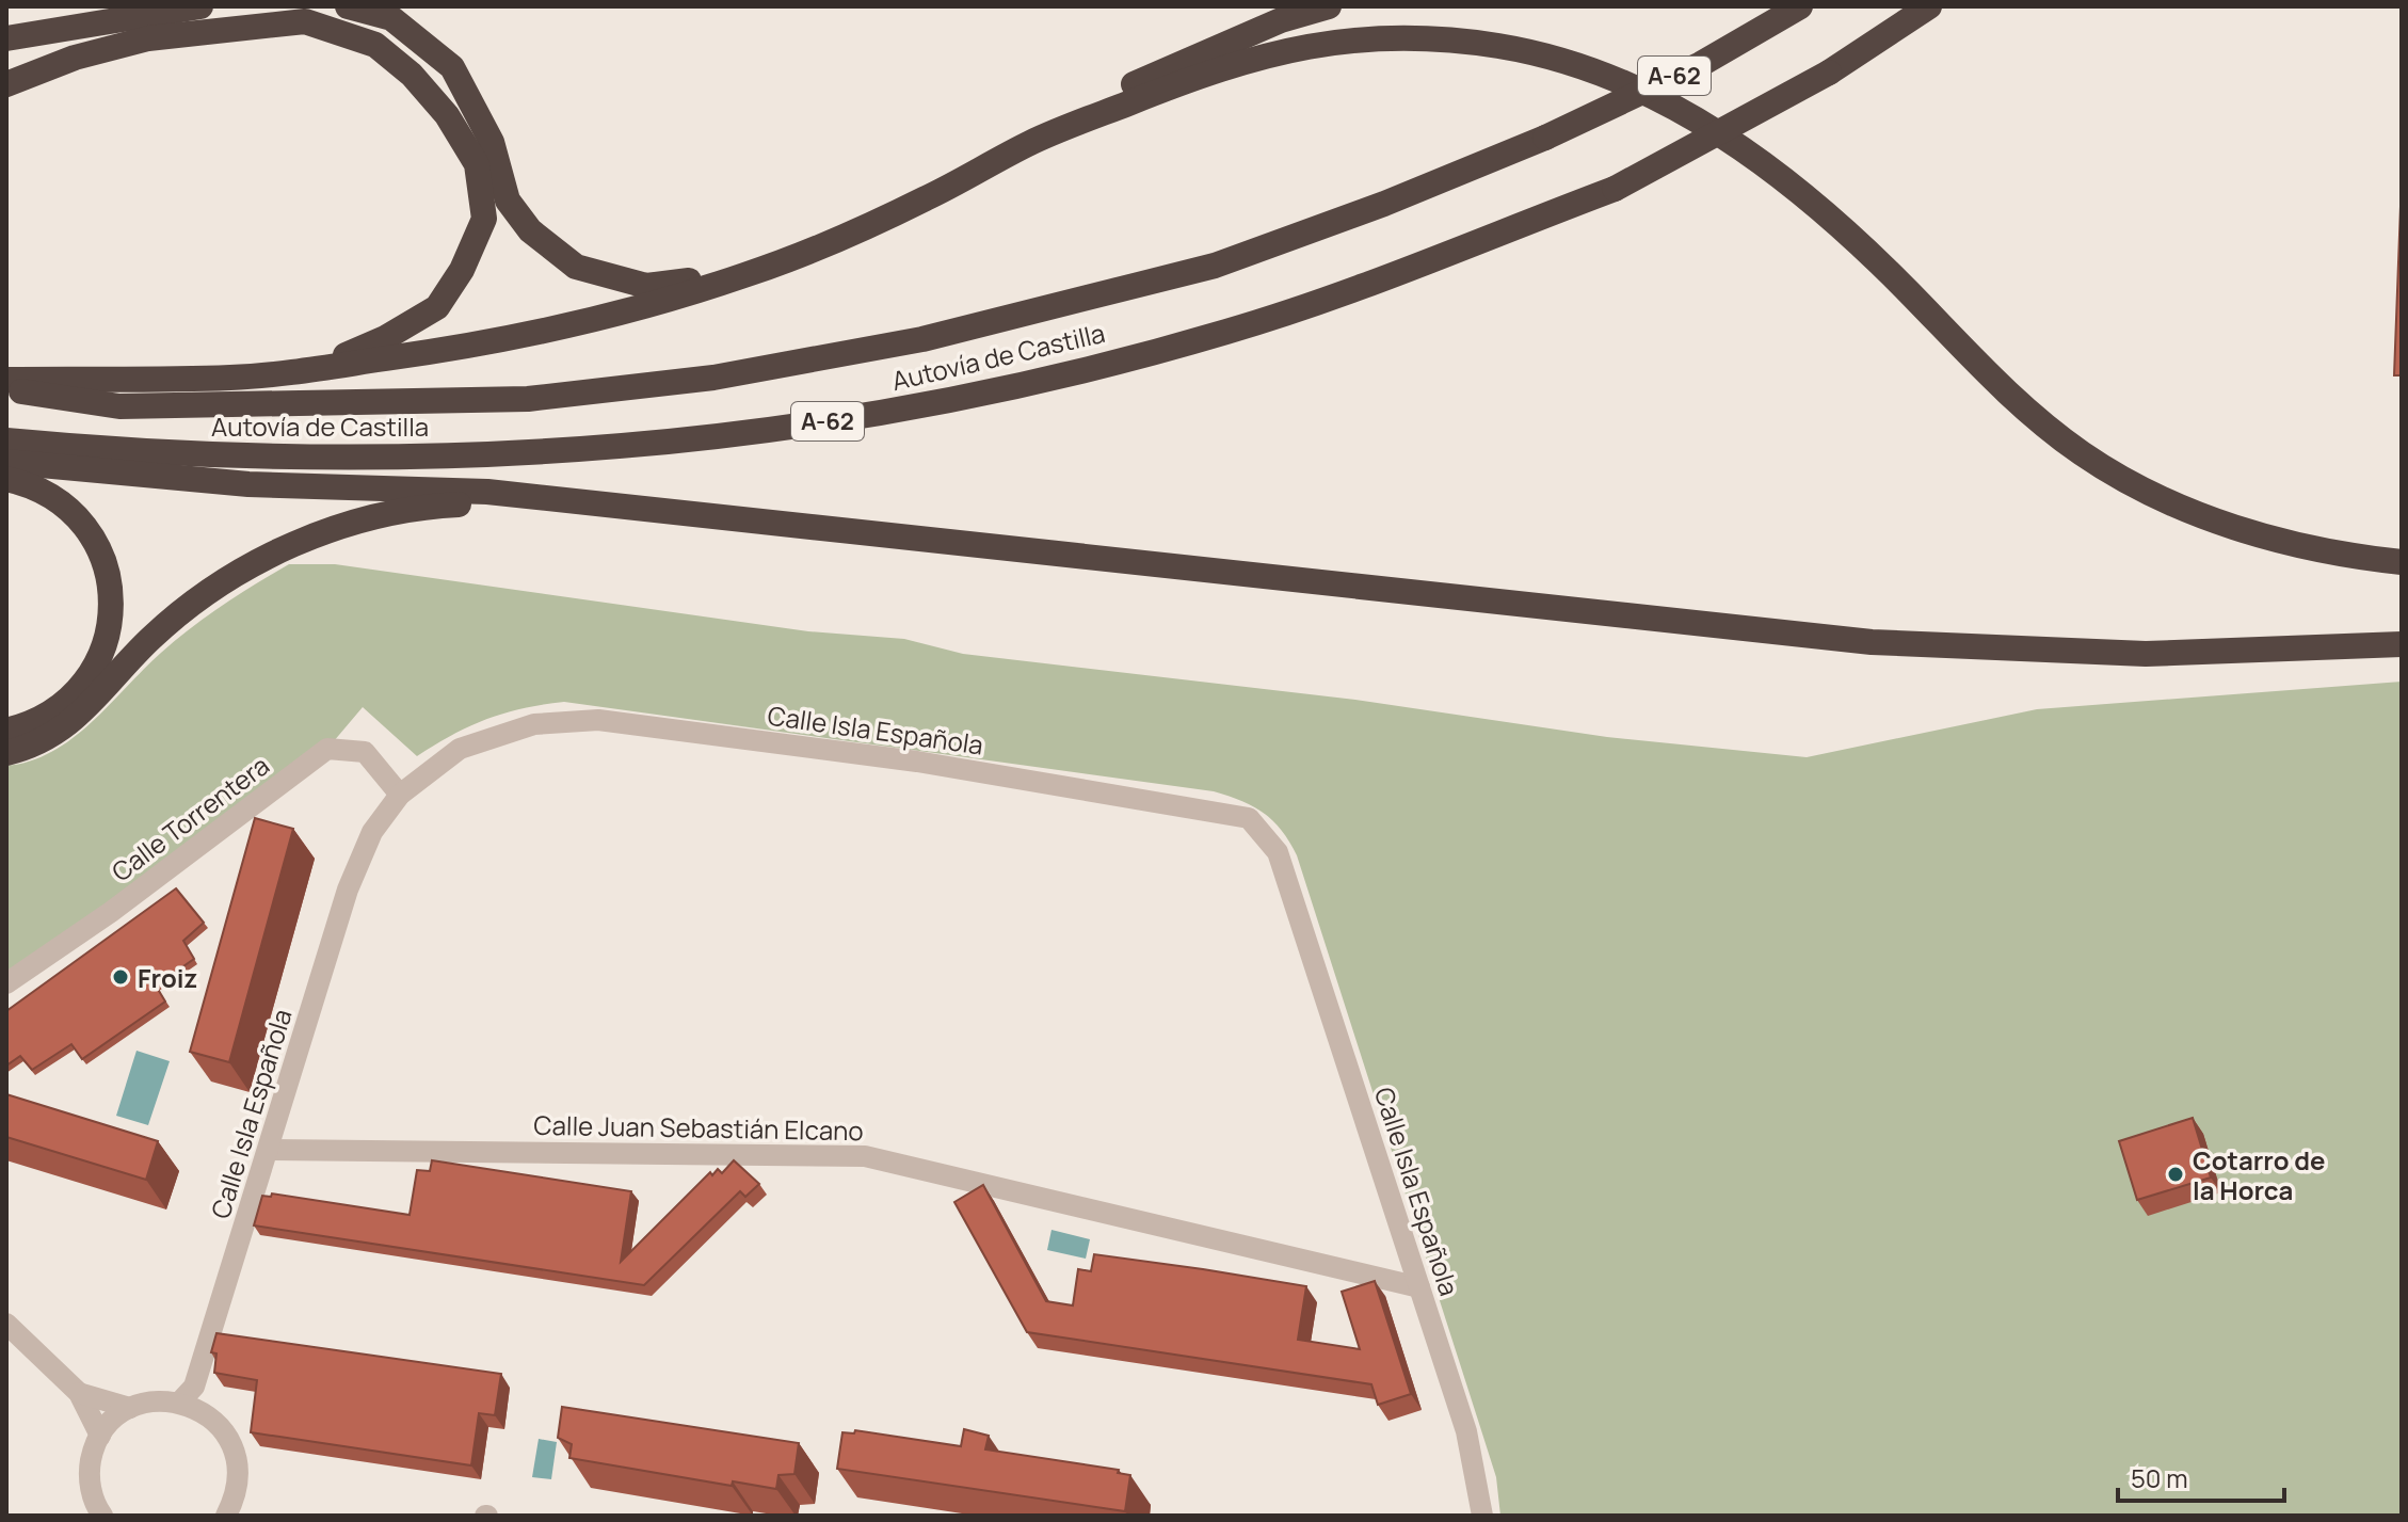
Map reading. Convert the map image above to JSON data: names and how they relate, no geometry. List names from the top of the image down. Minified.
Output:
{"streets":{"highway":["A-62","Autovía de Castilla"],"street":["Calle Isla Española","Calle Torrentera","Calle Juan Sebastián Elcano"]},"crossings":[["Calle Isla Española","Calle Torrentera"],["Calle Isla Española","Calle Juan Sebastián Elcano"]],"places":["Froiz","Cotarro de la Horca"],"scale_bar":"50 m"}
